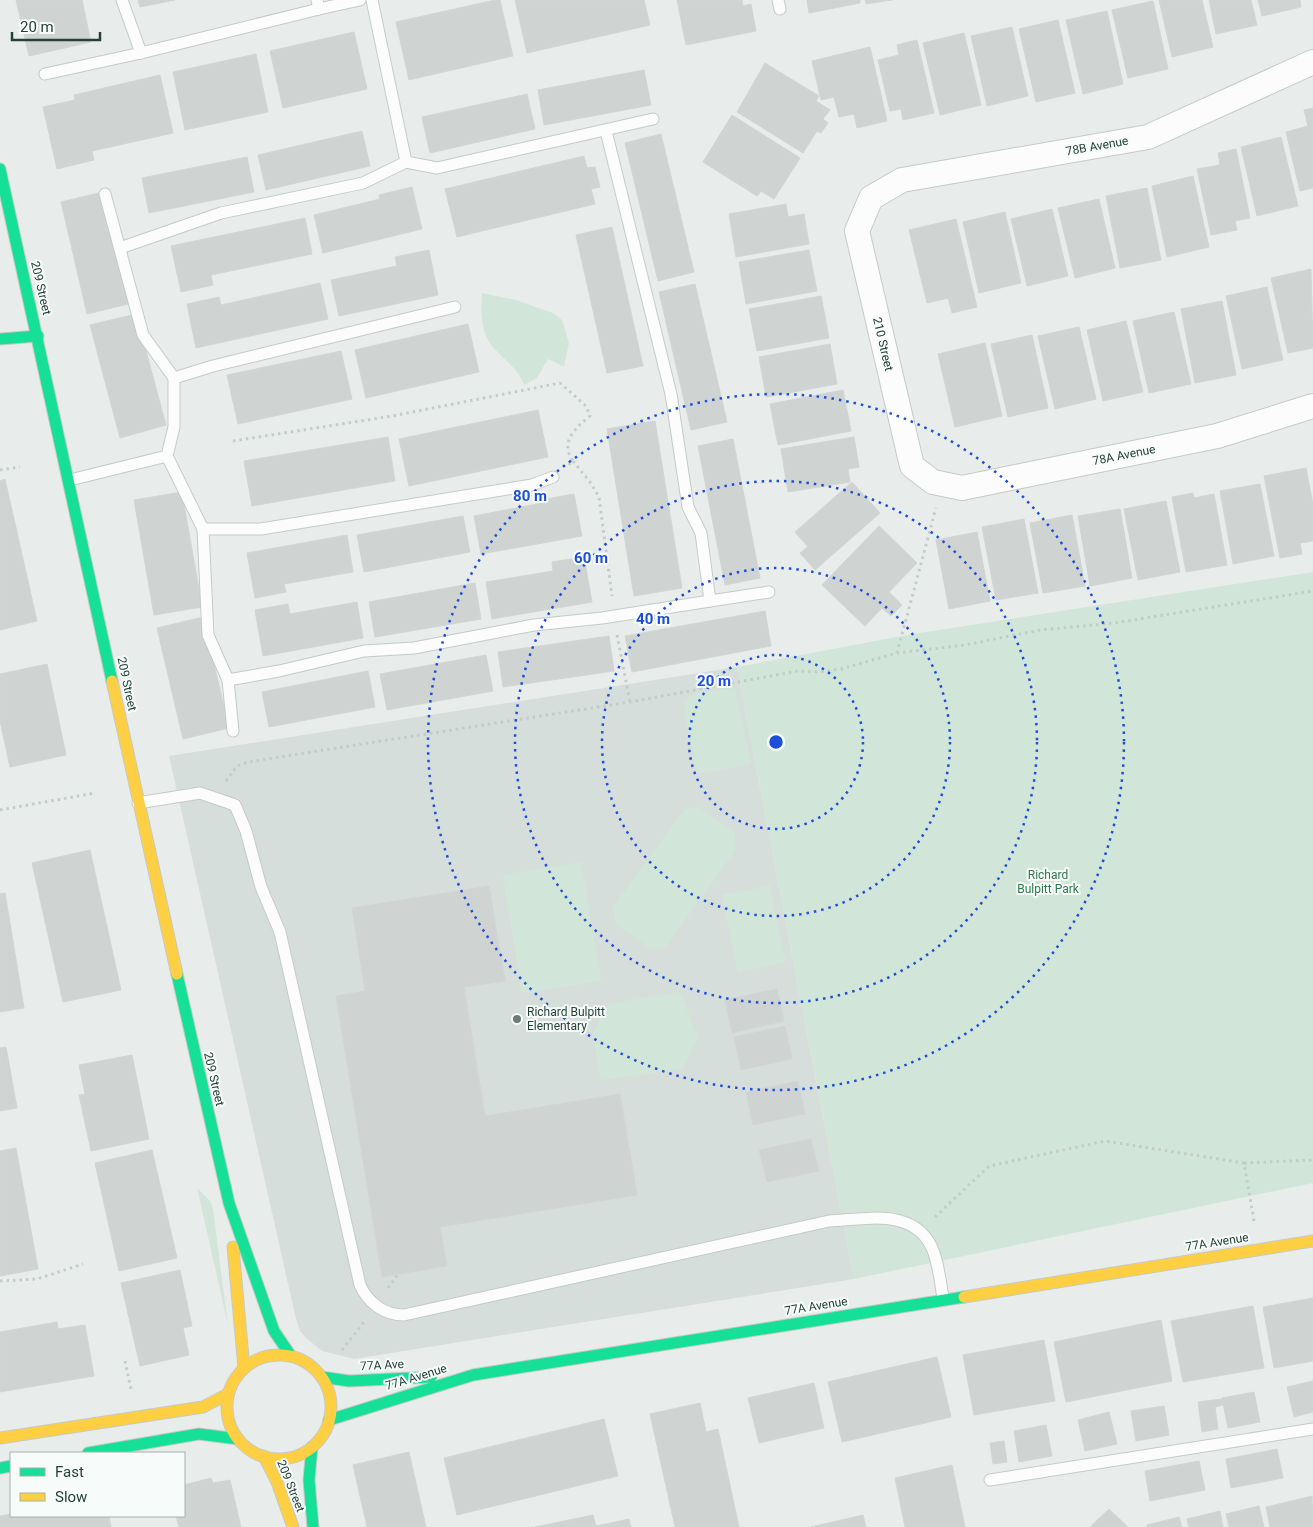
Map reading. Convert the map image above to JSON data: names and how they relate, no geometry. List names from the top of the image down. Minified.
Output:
{"streets":{"street":["78B Avenue","209 Street","210 Street","78A Avenue","77A Avenue","77A Ave"]},"crossings":[["78B Avenue","210 Street"],["209 Street","77A Avenue"],["209 Street","77A Ave"],["210 Street","78A Avenue"],["77A Avenue","77A Ave"]],"parks":["Richard Bulpitt Park"],"places":["Richard Bulpitt Elementary"],"legend":["Fast","Slow"],"scale_bar":"20 m","rings":["80 m","60 m","40 m","20 m"]}
